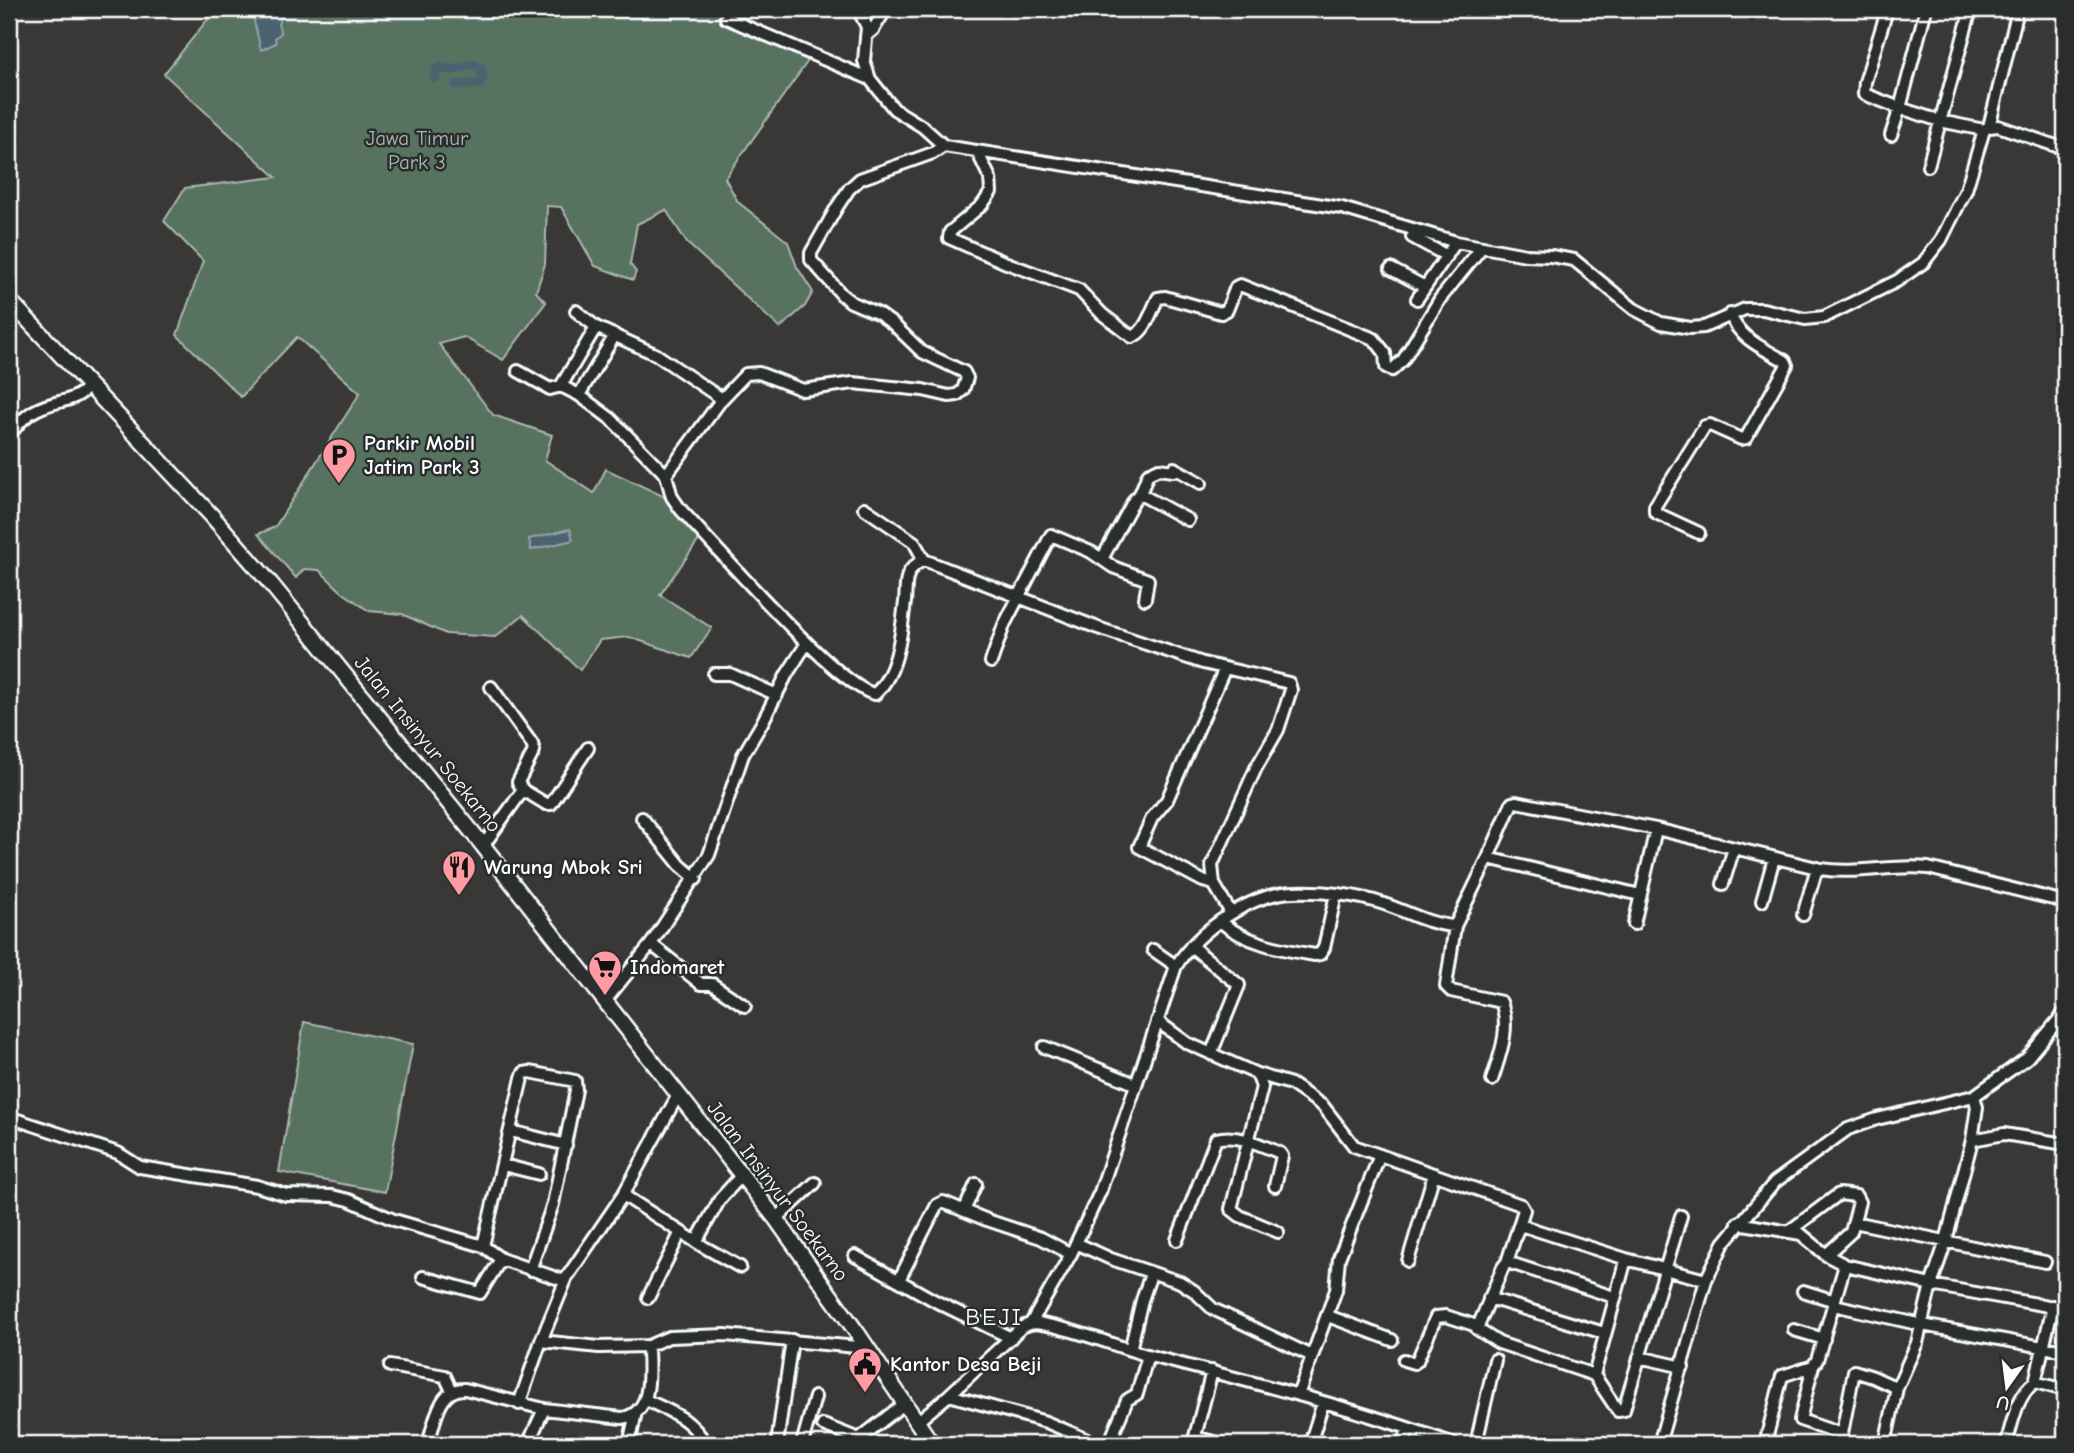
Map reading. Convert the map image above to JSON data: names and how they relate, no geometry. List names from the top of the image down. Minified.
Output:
{"streets":{"main road":["Jalan Insinyur Soekarno"]},"districts":["BEJI"],"parks":["Jawa Timur Park 3"],"places":{"parking":["Parkir Mobil Jatim Park 3"],"restaurant":["Warung Mbok Sri"],"supermarket":["Indomaret"],"public building":["Kantor Desa Beji"]},"north":"bottom"}
